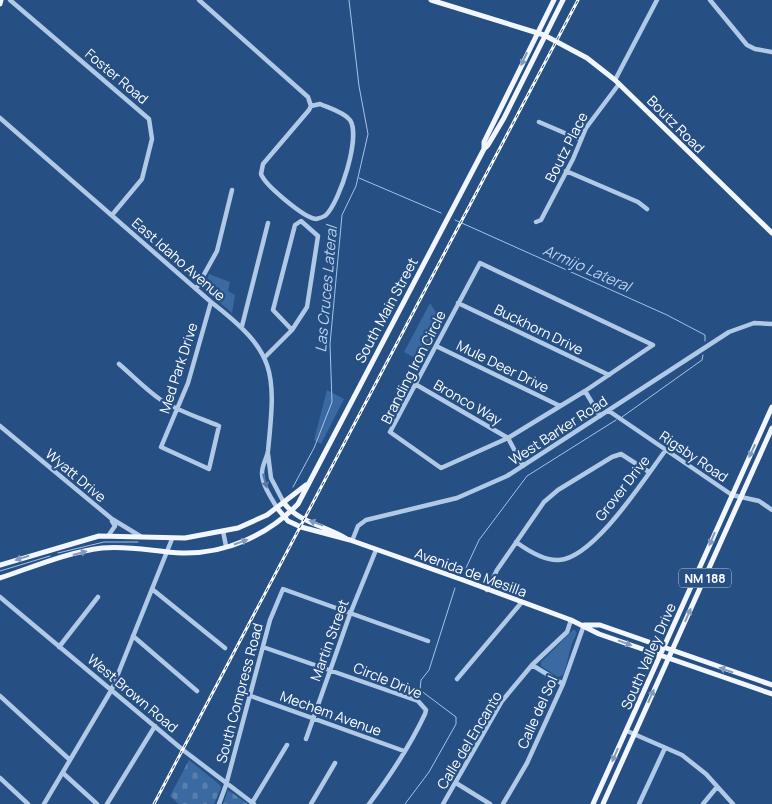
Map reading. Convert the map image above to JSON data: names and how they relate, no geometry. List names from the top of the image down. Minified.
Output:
{"streets":{"main road":["Boutz Road","South Main Street","Avenida de Mesilla","NM 188","South Valley Drive"],"street":["Foster Road","Boutz Place","East Idaho Avenue","Buckhorn Drive","Mule Deer Drive","Branding Iron Circle","Med Park Drive","Bronco Way","West Barker Road","Rigsby Road","Wyatt Drive","Grover Drive","Martin Street","Circle Drive","West Brown Road","South Compress Road","Calle del Sol","Mechem Avenue","Calle del Encanto"]},"crossings":[["Foster Road","East Idaho Avenue"],["Boutz Road","Boutz Place"],["Boutz Road","South Main Street"],["East Idaho Avenue","South Main Street"],["East Idaho Avenue","Med Park Drive"],["East Idaho Avenue","Avenida de Mesilla"],["South Main Street","Wyatt Drive"],["South Main Street","Avenida de Mesilla"],["Buckhorn Drive","Branding Iron Circle"],["Mule Deer Drive","Branding Iron Circle"],["Branding Iron Circle","Bronco Way"],["Bronco Way","West Barker Road"],["West Barker Road","Rigsby Road"],["West Barker Road","Avenida de Mesilla"],["Rigsby Road","Grover Drive"],["Rigsby Road","South Valley Drive"],["Avenida de Mesilla","Martin Street"],["Avenida de Mesilla","South Valley Drive"],["Avenida de Mesilla","Calle del Sol"],["Avenida de Mesilla","Calle del Encanto"],["Martin Street","Circle Drive"],["Martin Street","South Compress Road"],["Martin Street","Mechem Avenue"],["Circle Drive","South Compress Road"],["Circle Drive","Mechem Avenue"],["West Brown Road","South Compress Road"],["South Compress Road","Mechem Avenue"]],"water":["Armijo Lateral","Las Cruces Lateral"]}
